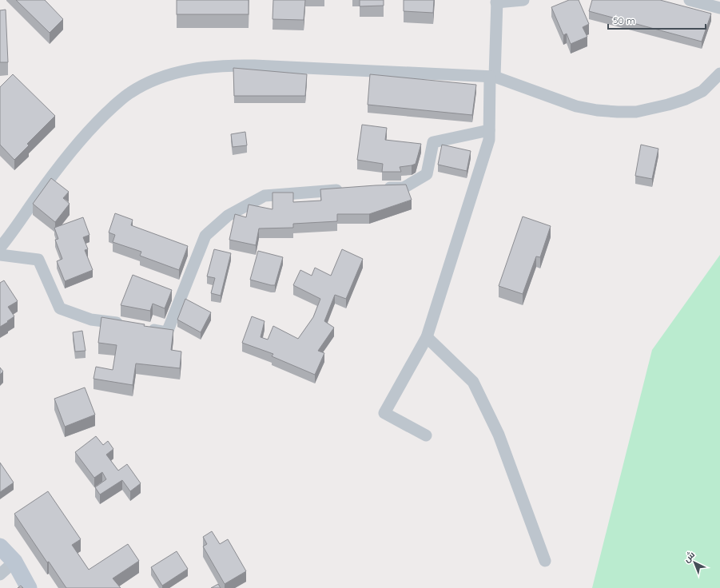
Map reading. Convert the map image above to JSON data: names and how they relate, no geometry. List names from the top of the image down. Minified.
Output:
{"scale_bar":"50 m","north":"top left"}
